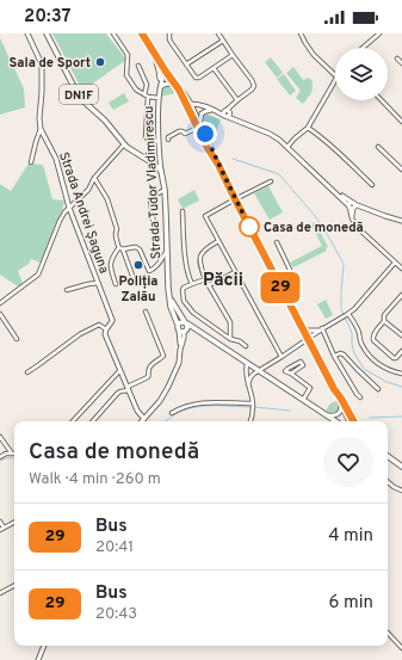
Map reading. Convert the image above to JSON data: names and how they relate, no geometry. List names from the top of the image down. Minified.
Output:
{"streets":{"main road":["DN1F","Strada Tudor Vladimirescu","Strada Andrei Șaguna"]},"crossings":[["DN1F","Strada Tudor Vladimirescu"]],"districts":["Păcii"],"places":["Sala de Sport","Casa de monedă","Poliția Zalău"],"lines":["bus line 29"],"page":{"status":"20:37","on_map":"29","heading":["Casa de monedă","Walk · 4 min · 260 m"],"list":[{"mark":"29","name":"Bus","note":"20:41","value":"4 min"},{"mark":"29","name":"Bus","note":"20:43","value":"6 min"}]}}
